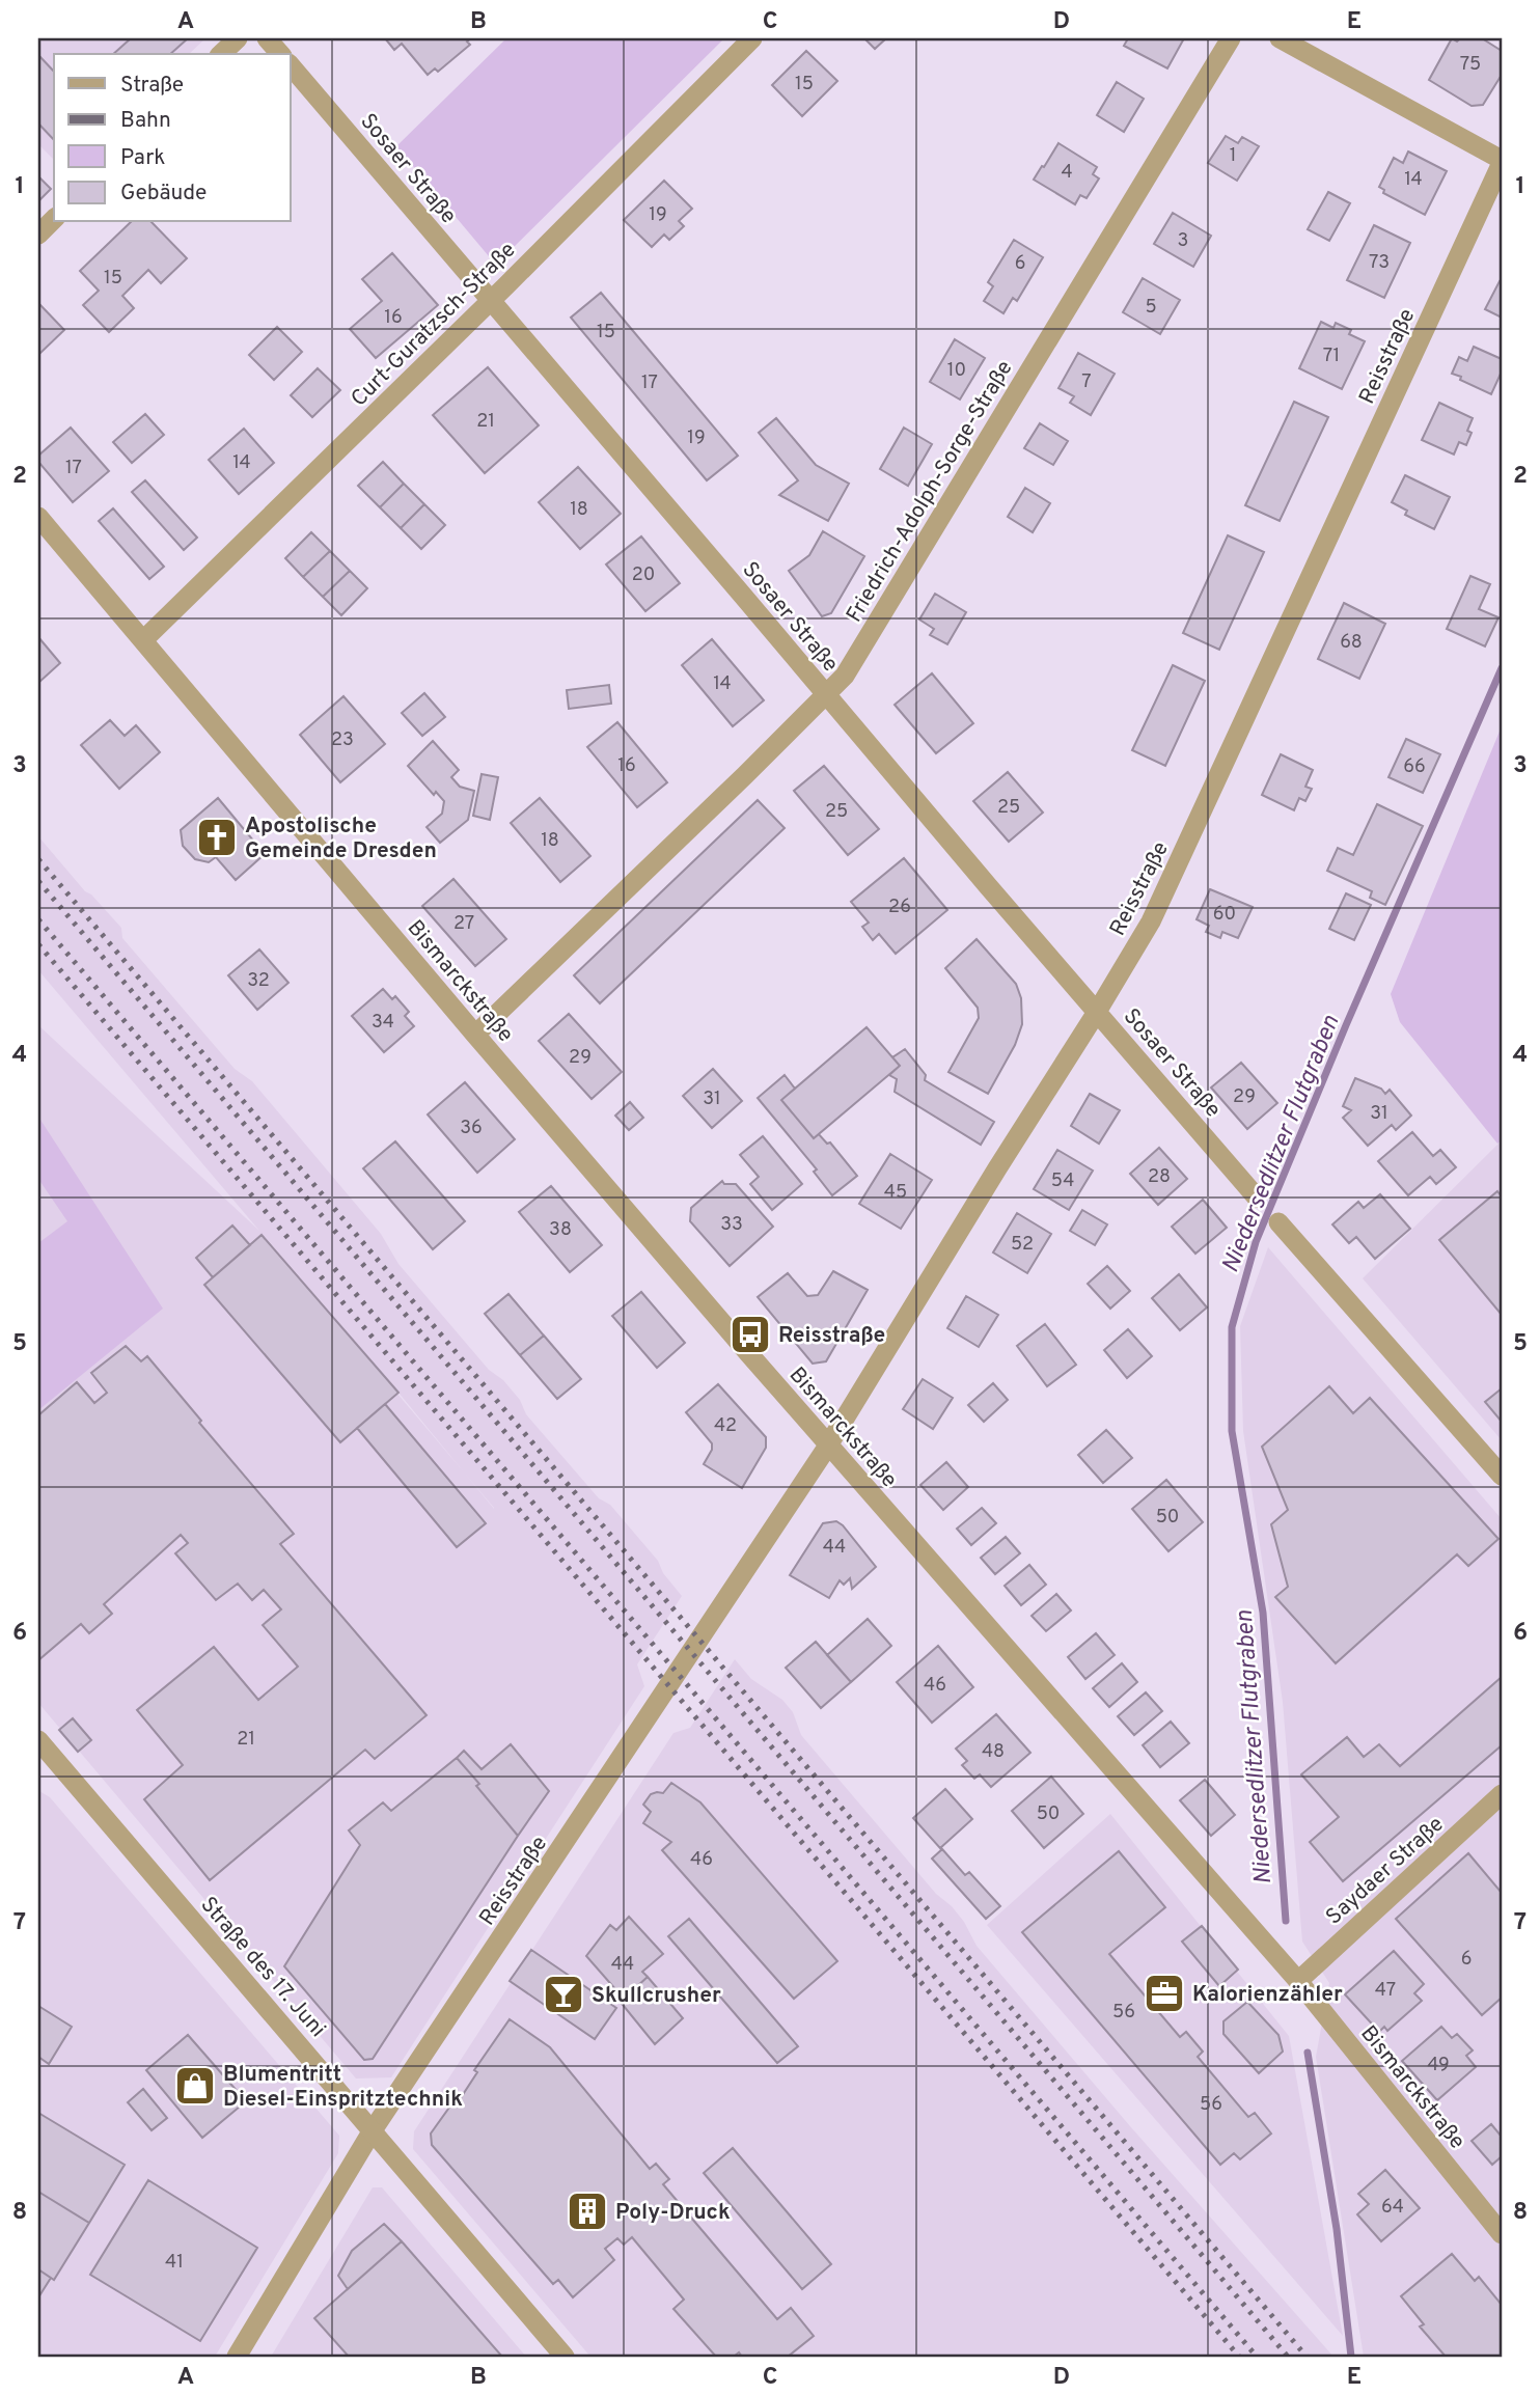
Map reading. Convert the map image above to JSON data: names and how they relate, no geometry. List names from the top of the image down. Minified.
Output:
{"streets":{"street":["Sosaer Straße","Curt-Guratzsch-Straße","Reisstraße","Friedrich-Adolph-Sorge-Straße","Bismarckstraße","Saydaer Straße","Straße des 17. Juni"]},"crossings":[["Sosaer Straße","Curt-Guratzsch-Straße"],["Sosaer Straße","Reisstraße"],["Sosaer Straße","Friedrich-Adolph-Sorge-Straße"],["Curt-Guratzsch-Straße","Bismarckstraße"],["Reisstraße","Bismarckstraße"],["Reisstraße","Straße des 17. Juni"],["Friedrich-Adolph-Sorge-Straße","Bismarckstraße"],["Bismarckstraße","Saydaer Straße"]],"water":["Niedersedlitzer Flutgraben"],"places":{"church":["Apostolische Gemeinde Dresden"],"bus stop":["Reisstraße"],"office":["Kalorienzähler"],"bar":["Skullcrusher"],"shop":["Blumentritt Diesel-Einspritztechnik"],"building":["Poly-Druck"]},"house_numbers":["75","15","1","4","14","19","3","73","6","15","5","16","15","71","10","7","17","21","19","14","17","18","20","68","14","23","16","66","25","25","18","26","60","27","32","34","29","29","31","31","36","28","54","45","33","38","52","42","50","44","46","21","48","50","46","6","44","47","56","49","56","64","41"],"legend":["Straße","Bahn","Park","Gebäude"],"grid":{"columns":["A","B","C","D","E"],"rows":["1","2","3","4","5","6","7","8"]}}
